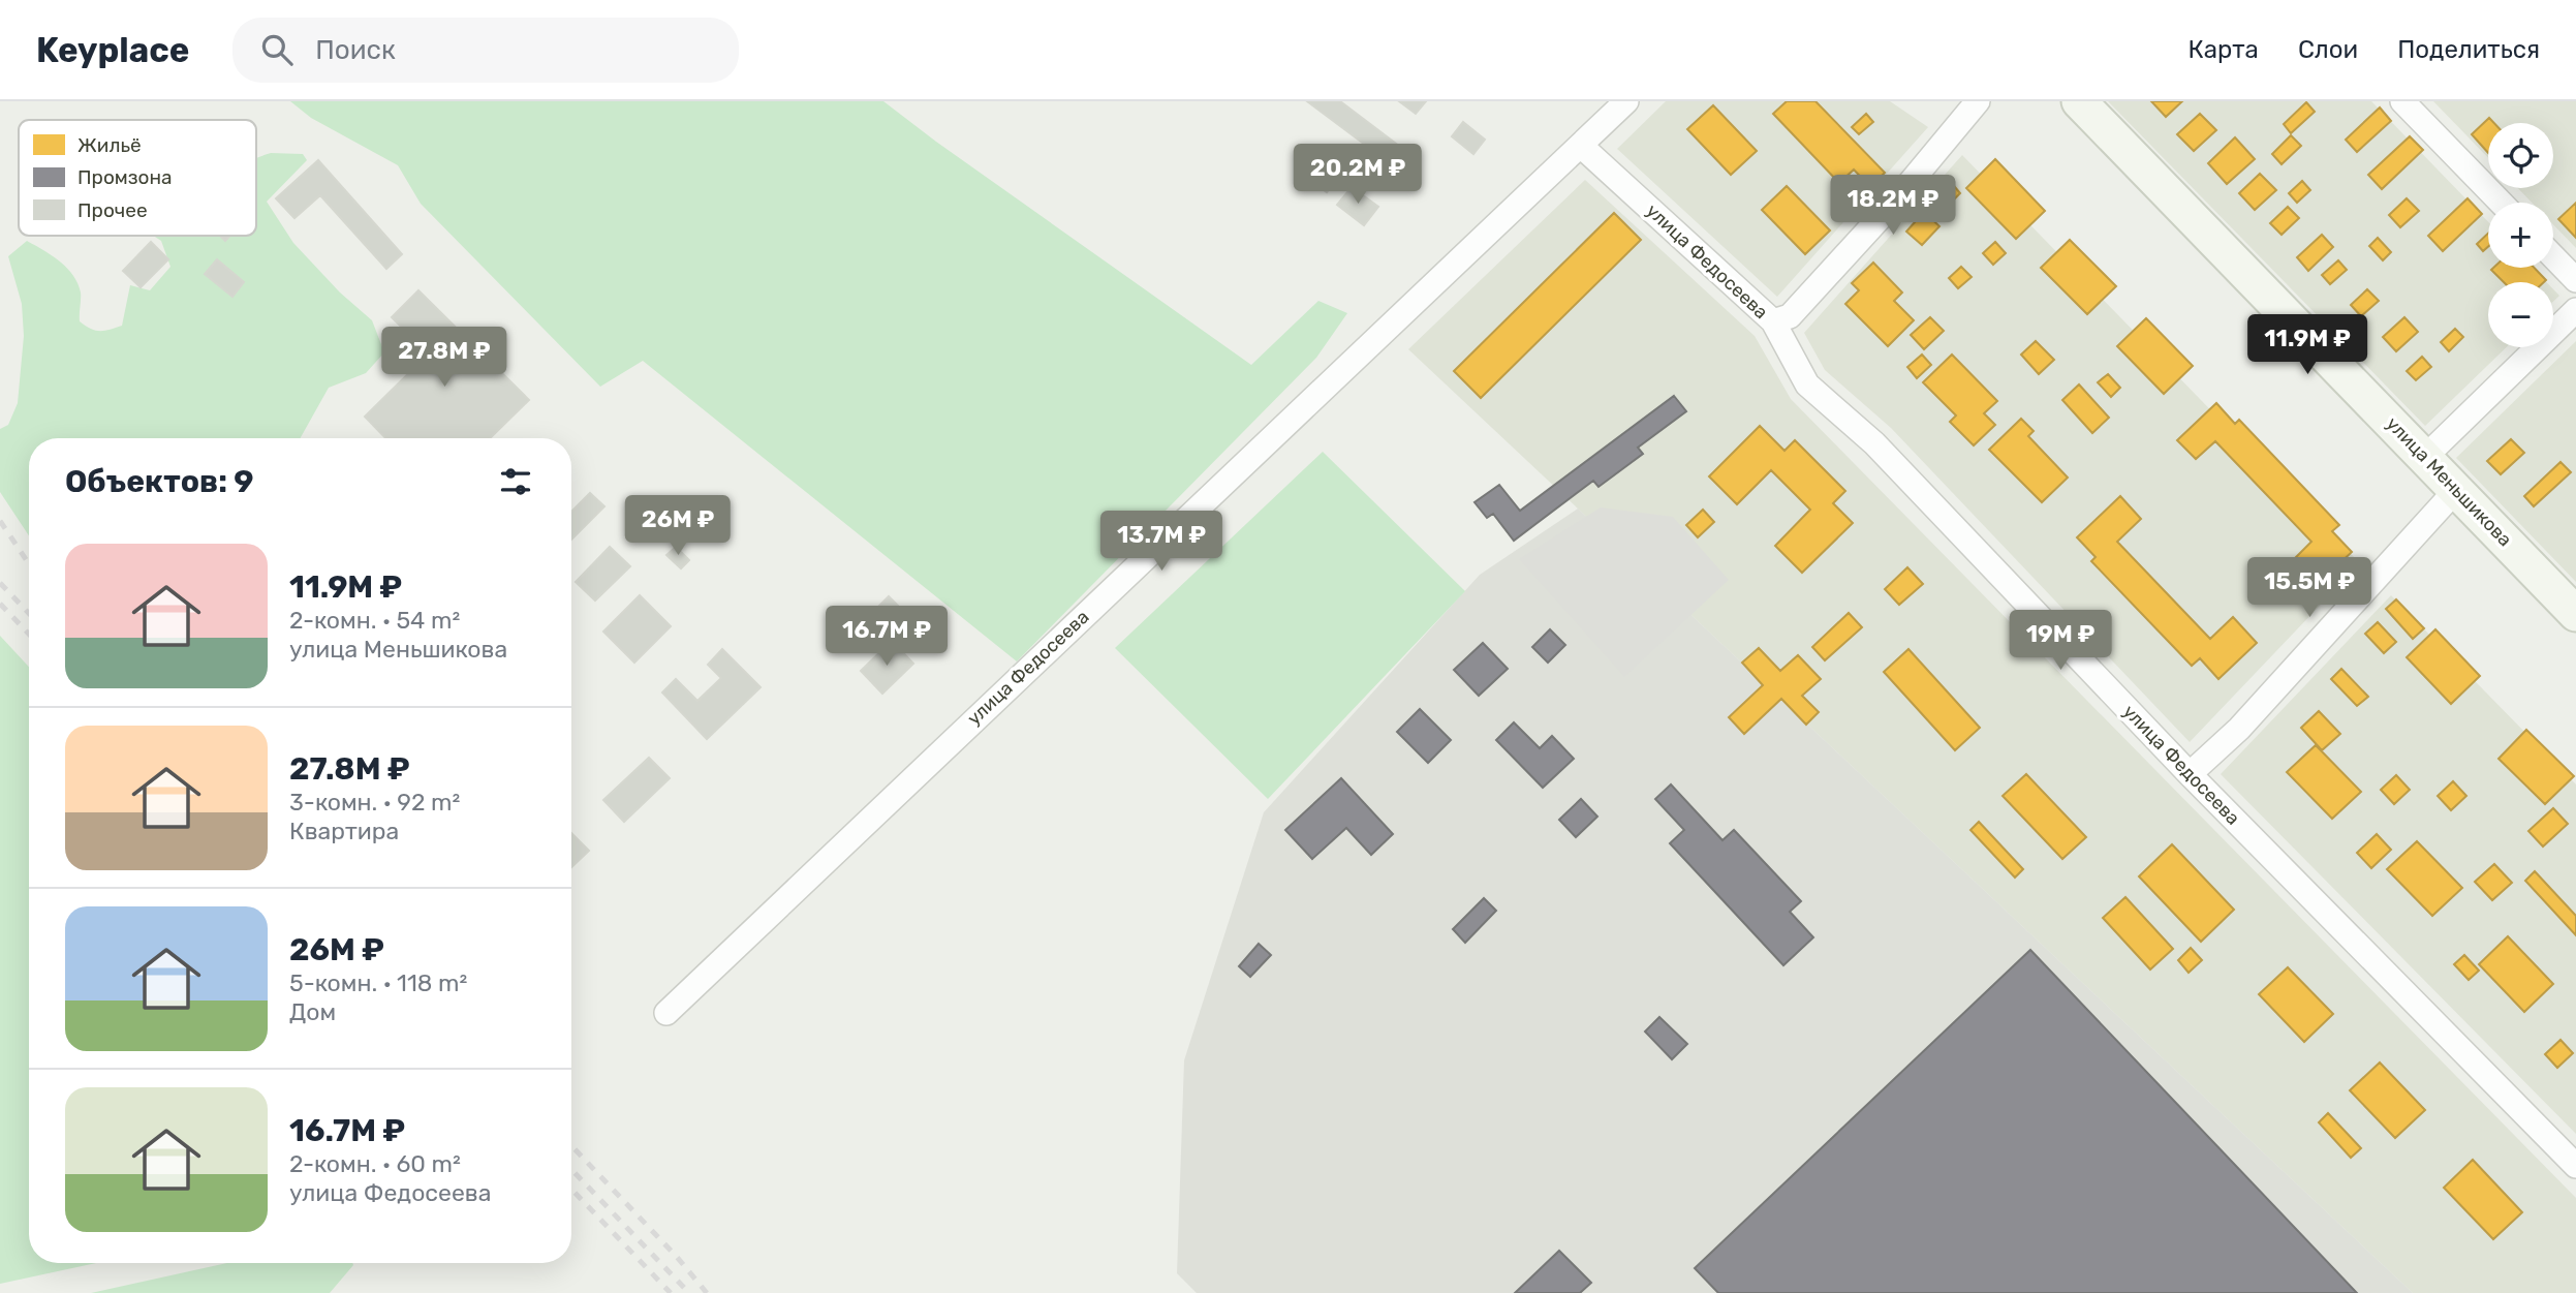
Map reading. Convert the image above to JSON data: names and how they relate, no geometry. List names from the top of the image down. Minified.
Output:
{"streets":{"main road":["улица Меньшикова"],"street":["улица Федосеева"]},"legend":["Жильё","Промзона","Прочее"],"page":{"header":"Keyplace","search":"Поиск","nav":["Карта","Слои","Поделиться"],"map_buttons":["+","−"],"price":["20.2M ₽","18.2M ₽","11.9M ₽","27.8M ₽","26M ₽","13.7M ₽","15.5M ₽","16.7M ₽","19M ₽"],"heading":"Объектов: 9","list":[{"name":"11.9M ₽","note":"2-комн. · 54 m² · улица Меньшикова"},{"name":"27.8M ₽","note":"3-комн. · 92 m² · Квартира"},{"name":"26M ₽","note":"5-комн. · 118 m² · Дом"},{"name":"16.7M ₽","note":"2-комн. · 60 m² · улица Федосеева"}]}}
